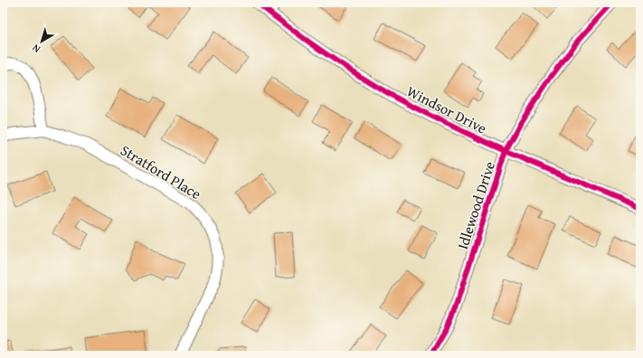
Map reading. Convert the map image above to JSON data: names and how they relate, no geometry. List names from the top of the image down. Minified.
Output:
{"streets":{"street":["Windsor Drive","Stratford Place","Idlewood Drive"]},"crossings":[["Windsor Drive","Idlewood Drive"]],"north":"bottom left"}
